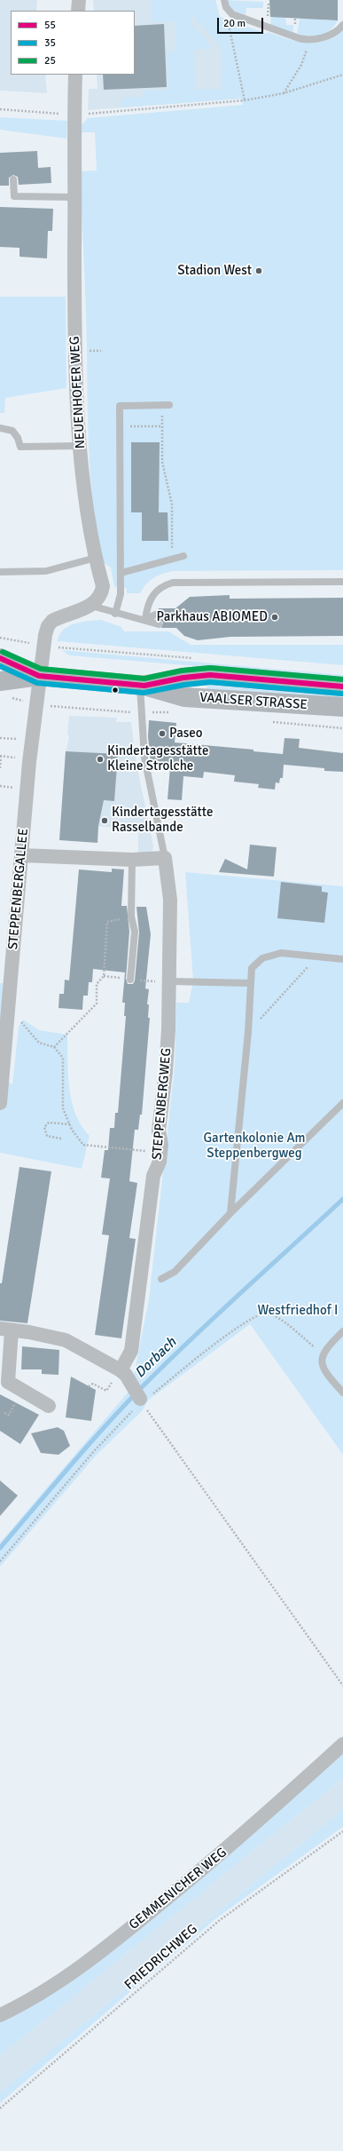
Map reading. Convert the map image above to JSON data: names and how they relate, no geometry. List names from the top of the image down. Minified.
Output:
{"streets":{"main road":["VAALSER STRASSE"],"street":["NEUENHOFER WEG","STEPPENBERGALLEE","STEPPENBERGWEG","GEMMENICHER WEG"],"path":["FRIEDRICHWEG"]},"crossings":[["VAALSER STRASSE","STEPPENBERGALLEE"]],"water":["Dorbach"],"parks":["Gartenkolonie Am Steppenbergweg","Westfriedhof I"],"places":["Stadion West","Parkhaus ABIOMED","Paseo","Kindertagesstätte Kleine Strolche","Kindertagesstätte Rasselbande"],"lines":["transit line 25","transit line 55","transit line 35"],"legend":["55","35","25"],"scale_bar":"20 m"}
